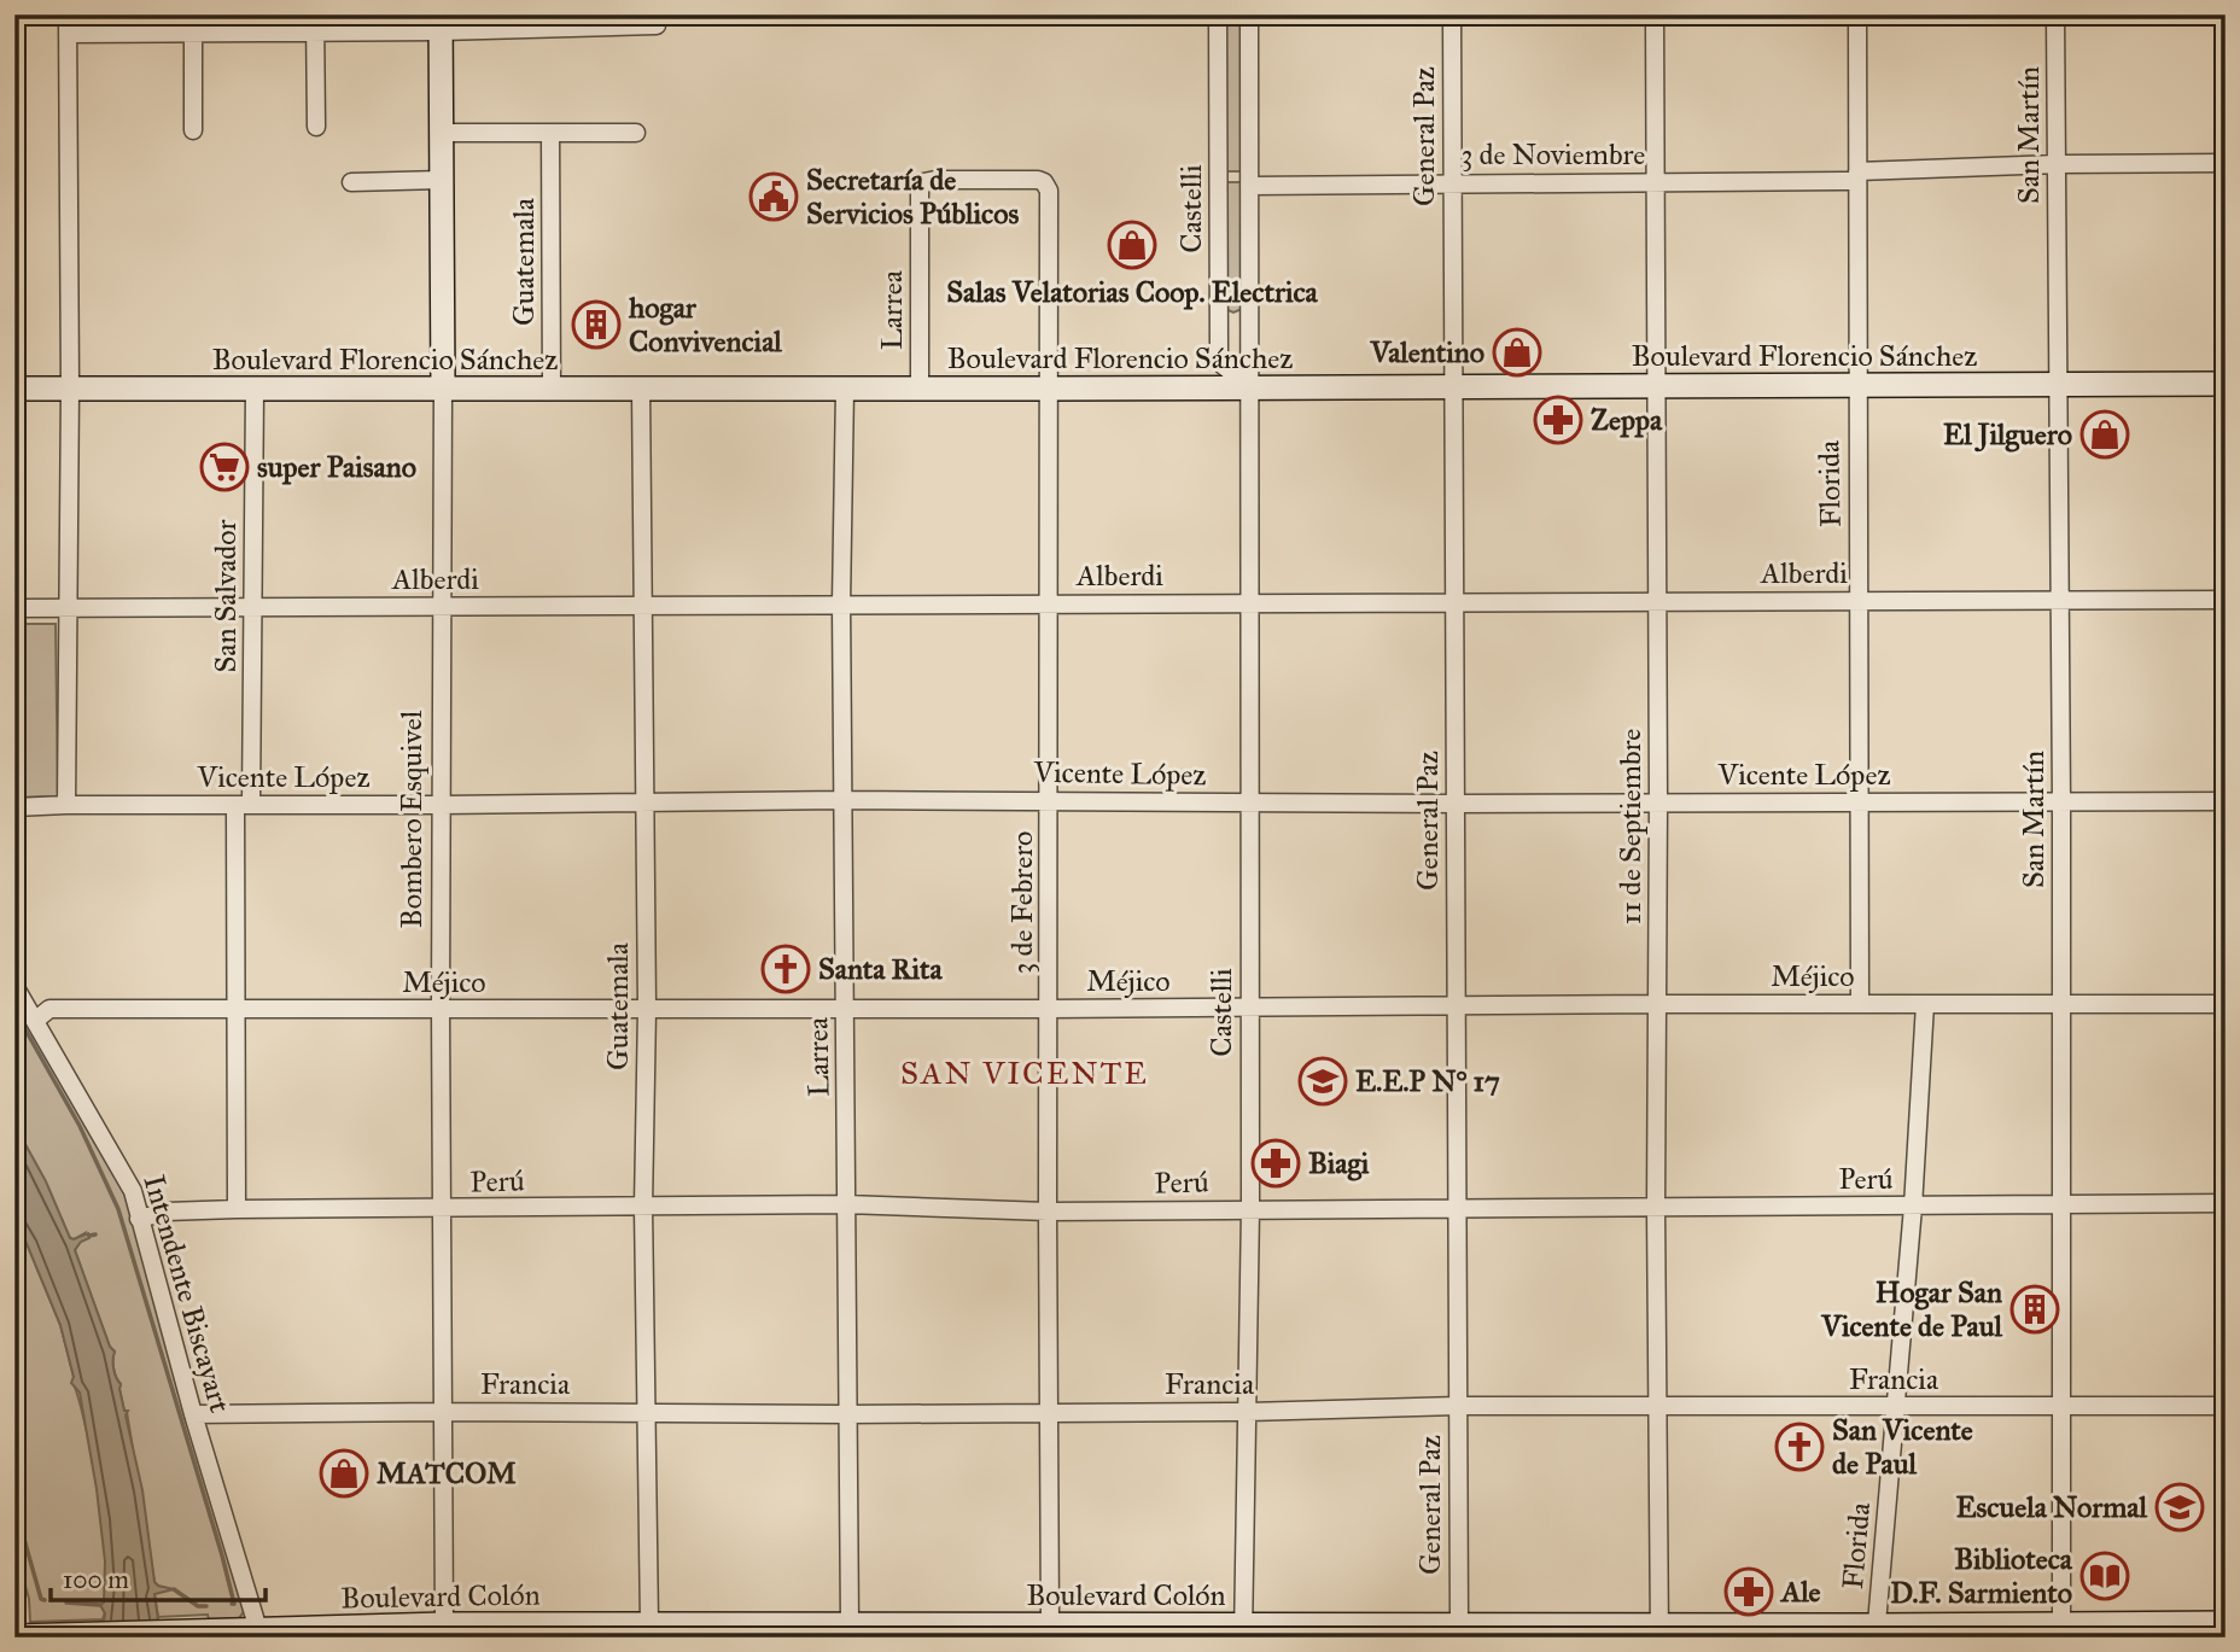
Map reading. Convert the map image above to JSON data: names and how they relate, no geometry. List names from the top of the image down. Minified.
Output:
{"streets":{"main road":["Boulevard Florencio Sánchez","Bombero Esquivel","Boulevard Colón"],"street":["San Martín","General Paz","3 de Noviembre","Castelli","Guatemala","Larrea","Florida","Alberdi","San Salvador","Vicente López","11 de Septiembre","3 de Febrero","Méjico","Perú","Intendente Biscayart","Francia"]},"crossings":[["San Martín","3 de Noviembre"],["San Martín","Boulevard Florencio Sánchez"],["San Martín","Alberdi"],["San Martín","Vicente López"],["San Martín","Méjico"],["San Martín","Perú"],["San Martín","Francia"],["San Martín","Boulevard Colón"],["General Paz","3 de Noviembre"],["General Paz","Boulevard Florencio Sánchez"],["General Paz","Alberdi"],["General Paz","Vicente López"],["General Paz","Méjico"],["General Paz","Perú"],["General Paz","Francia"],["General Paz","Boulevard Colón"],["3 de Noviembre","Castelli"],["3 de Noviembre","Florida"],["3 de Noviembre","11 de Septiembre"],["Castelli","Boulevard Florencio Sánchez"],["Castelli","Alberdi"],["Castelli","Vicente López"],["Castelli","Méjico"],["Castelli","Perú"],["Castelli","Francia"],["Castelli","Boulevard Colón"],["Guatemala","Boulevard Florencio Sánchez"],["Guatemala","Alberdi"],["Guatemala","Vicente López"],["Guatemala","Méjico"],["Guatemala","Perú"],["Guatemala","Francia"],["Guatemala","Boulevard Colón"],["Larrea","Boulevard Florencio Sánchez"],["Larrea","Alberdi"],["Larrea","Vicente López"],["Larrea","3 de Febrero"],["Larrea","Méjico"],["Larrea","Perú"],["Larrea","Francia"],["Larrea","Boulevard Colón"],["Boulevard Florencio Sánchez","Florida"],["Boulevard Florencio Sánchez","San Salvador"],["Boulevard Florencio Sánchez","Bombero Esquivel"],["Boulevard Florencio Sánchez","11 de Septiembre"],["Boulevard Florencio Sánchez","3 de Febrero"],["Florida","Alberdi"],["Florida","Vicente López"],["Florida","Méjico"],["Florida","Perú"],["Florida","Francia"],["Florida","Boulevard Colón"],["Alberdi","San Salvador"],["Alberdi","Bombero Esquivel"],["Alberdi","11 de Septiembre"],["Alberdi","3 de Febrero"],["San Salvador","Vicente López"],["San Salvador","Méjico"],["San Salvador","Perú"],["Vicente López","Bombero Esquivel"],["Vicente López","11 de Septiembre"],["Vicente López","3 de Febrero"],["Bombero Esquivel","Méjico"],["Bombero Esquivel","Perú"],["Bombero Esquivel","Francia"],["Bombero Esquivel","Boulevard Colón"],["11 de Septiembre","Méjico"],["11 de Septiembre","Perú"],["11 de Septiembre","Francia"],["11 de Septiembre","Boulevard Colón"],["3 de Febrero","Méjico"],["3 de Febrero","Perú"],["3 de Febrero","Francia"],["3 de Febrero","Boulevard Colón"],["Méjico","Intendente Biscayart"],["Perú","Intendente Biscayart"],["Intendente Biscayart","Francia"],["Intendente Biscayart","Boulevard Colón"]],"districts":["SAN VICENTE"],"places":{"public building":["Secretaría de Servicios Públicos"],"shop":["Salas Velatorias Coop. Electrica","Valentino","El Jilguero","MATCOM"],"building":["hogar Convivencial","Hogar San Vicente de Paul"],"pharmacy":["Zeppa","Biagi","Ale"],"supermarket":["super Paisano"],"church":["Santa Rita","San Vicente de Paul"],"school or university":["E.E.P N° 17","Escuela Normal"],"library":["Biblioteca D.F. Sarmiento"]},"scale_bar":"100 m"}
